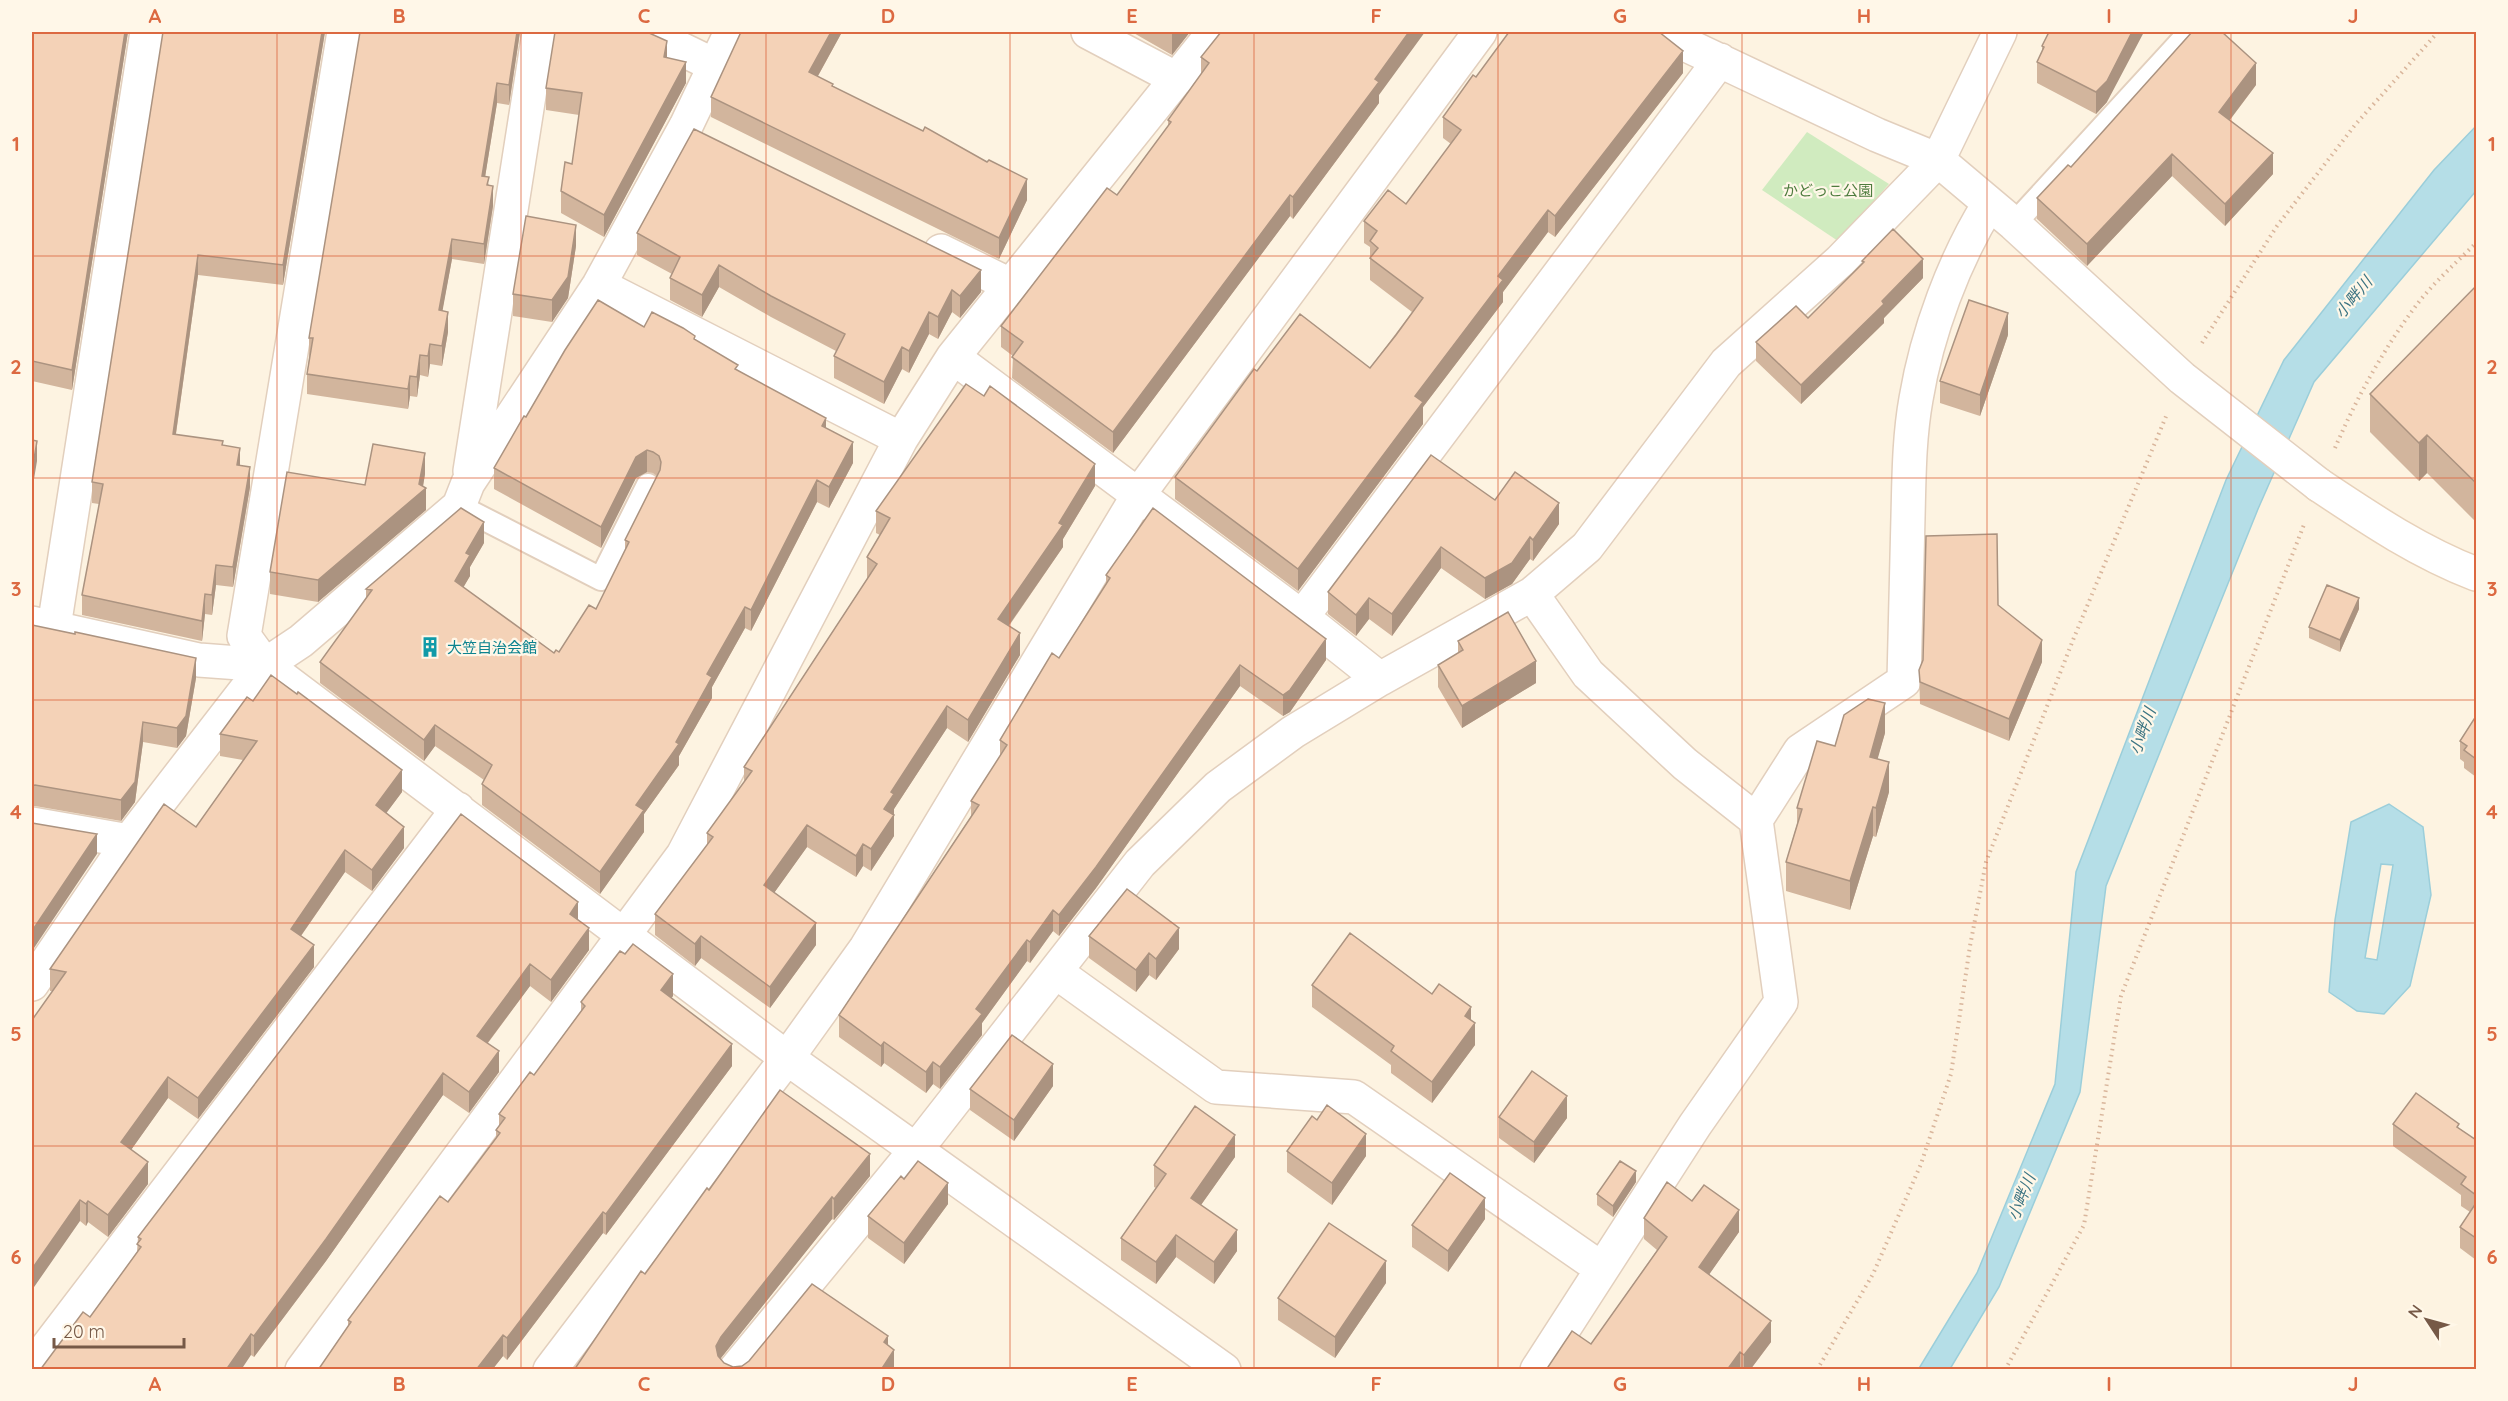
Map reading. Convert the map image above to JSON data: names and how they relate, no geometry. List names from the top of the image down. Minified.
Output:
{"water":["小畔川"],"parks":["かどっこ公園"],"places":{"building":["大笠自治会館"]},"scale_bar":"20 m","north":"top left","grid":{"columns":["A","B","C","D","E","F","G","H","I","J"],"rows":["1","2","3","4","5","6"]}}
